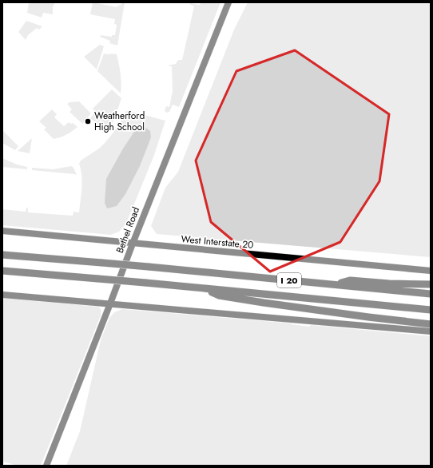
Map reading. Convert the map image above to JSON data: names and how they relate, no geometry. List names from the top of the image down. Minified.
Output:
{"streets":{"highway":["I 20"],"main road":["Bethel Road","West Interstate 20"]},"crossings":[["Bethel Road","West Interstate 20"]],"places":["Weatherford High School"]}
